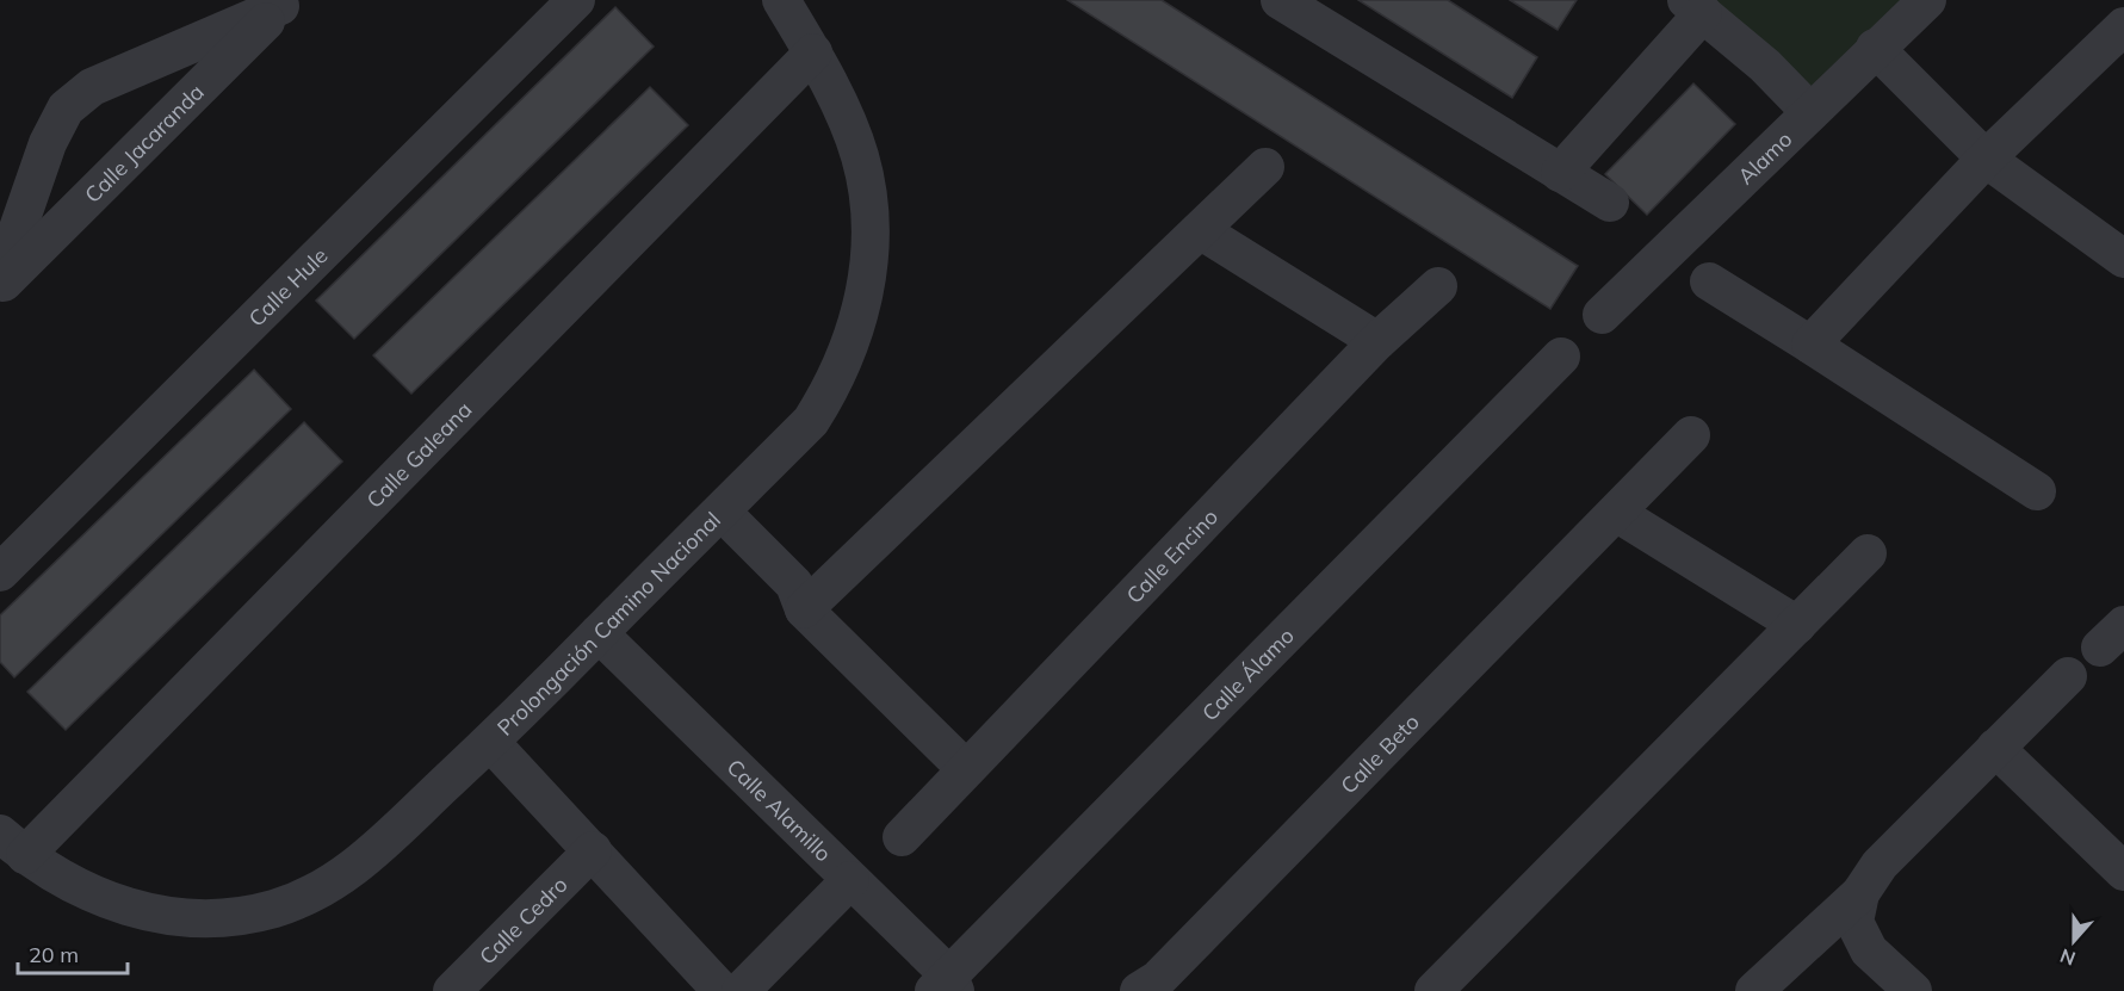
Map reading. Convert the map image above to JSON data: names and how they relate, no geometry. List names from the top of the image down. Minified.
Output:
{"streets":{"street":["Calle Jacaranda","Alamo","Calle Hule","Calle Galeana","Calle Encino","Prolongación Camino Nacional","Calle Álamo","Calle Beto","Calle Alamillo","Calle Cedro"]},"crossings":[["Calle Galeana","Prolongación Camino Nacional"],["Prolongación Camino Nacional","Calle Alamillo"],["Calle Álamo","Calle Alamillo"]],"scale_bar":"20 m","north":"bottom"}
